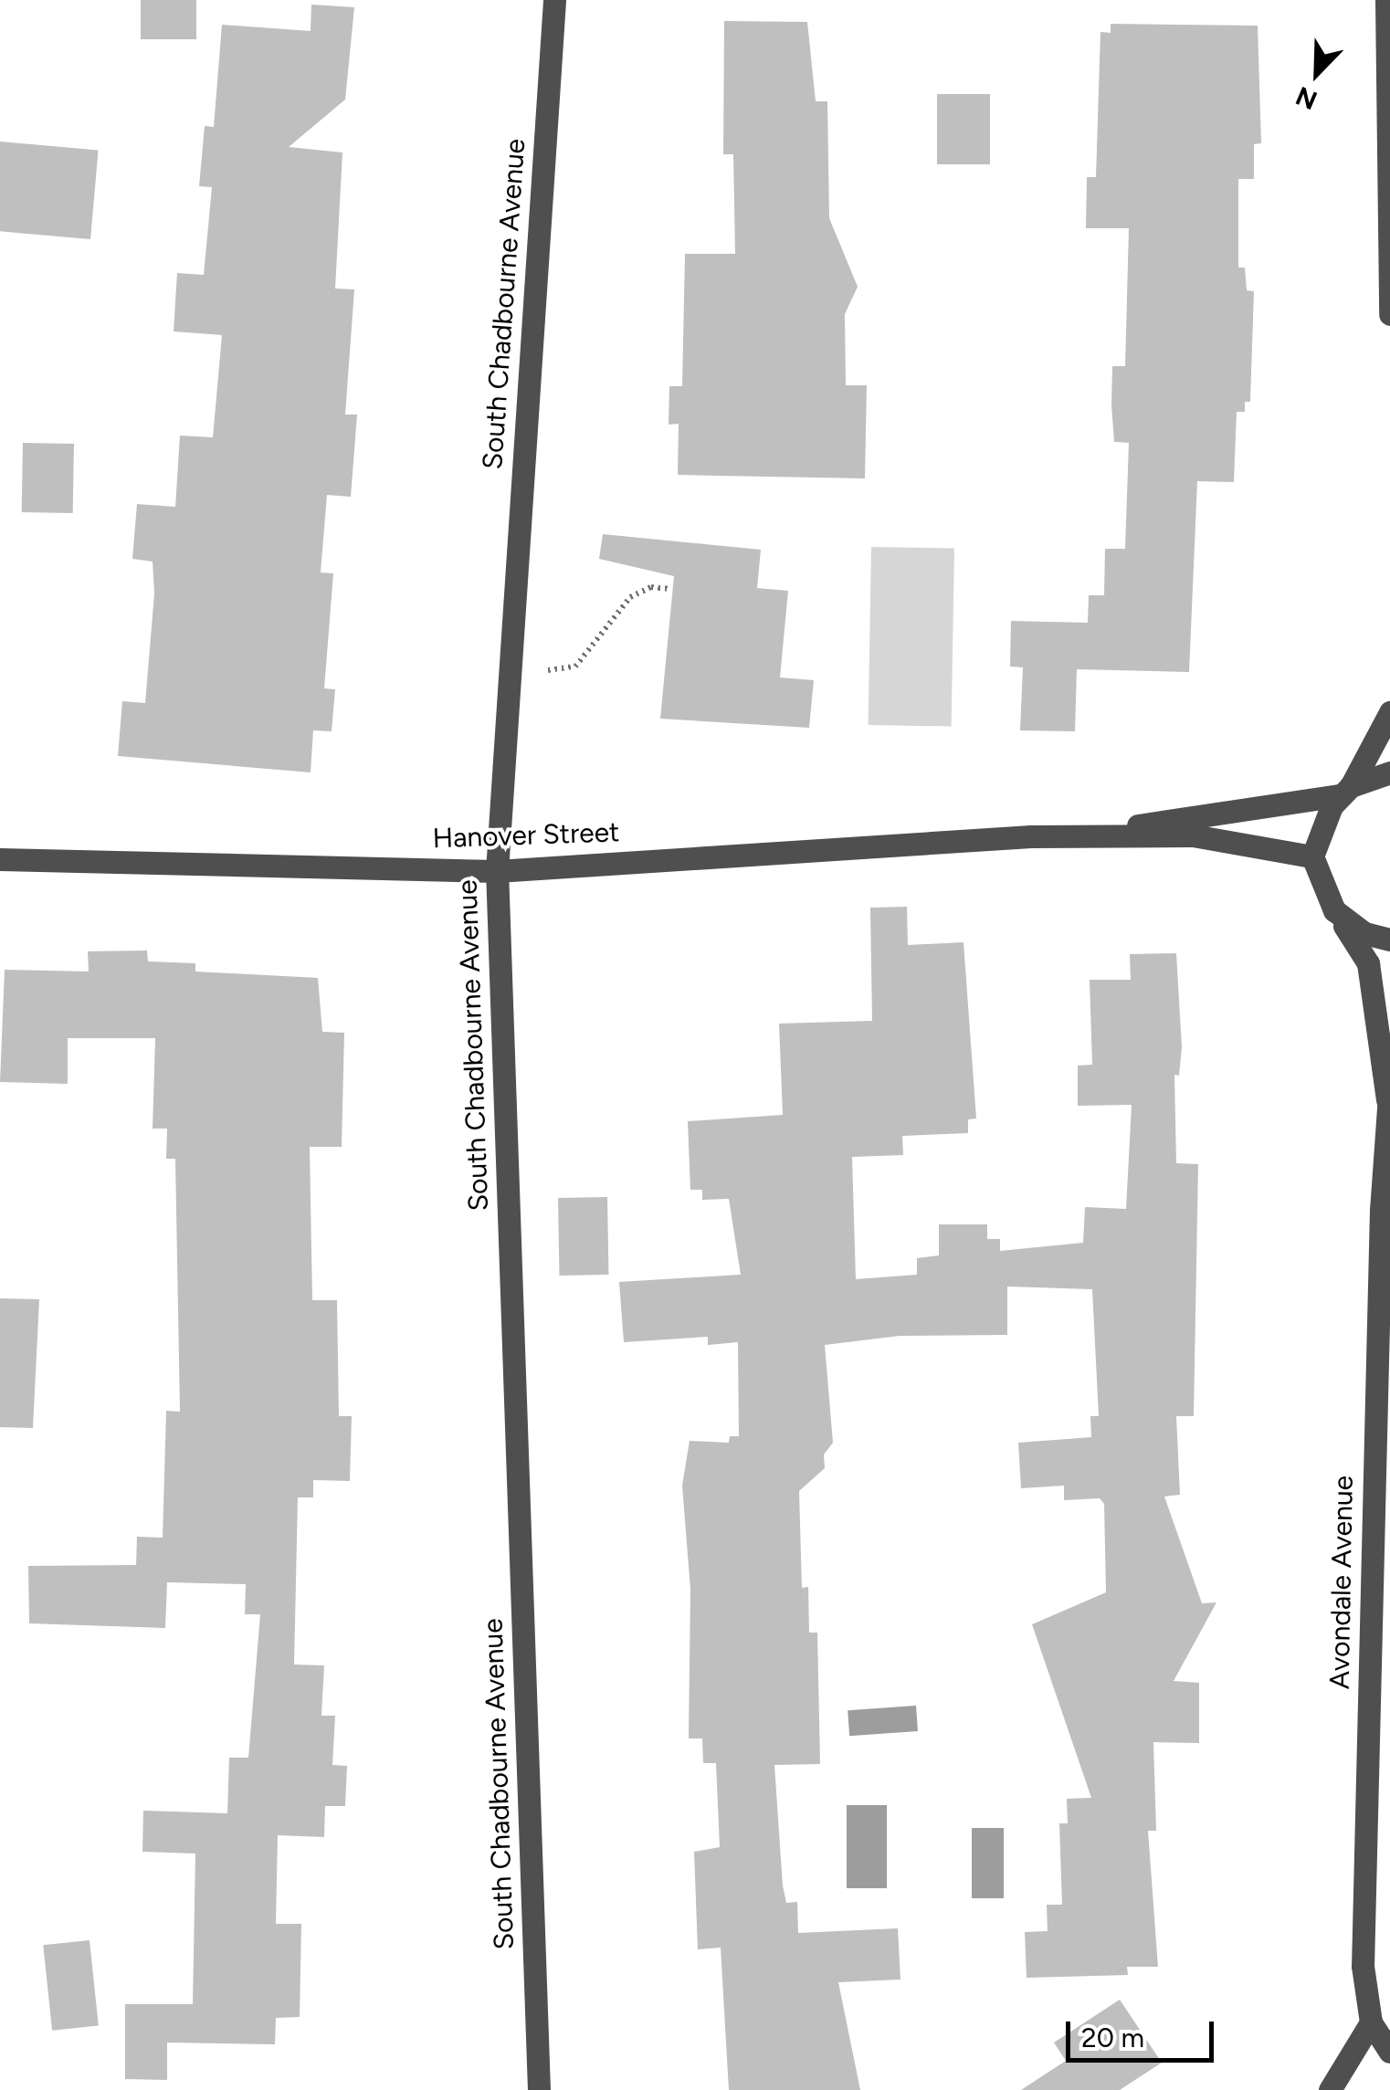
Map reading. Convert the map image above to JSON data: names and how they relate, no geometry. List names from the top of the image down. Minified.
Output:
{"streets":{"street":["South Chadbourne Avenue","Hanover Street","Avondale Avenue"]},"crossings":[["South Chadbourne Avenue","Hanover Street"]],"scale_bar":"20 m","north":"bottom left"}
